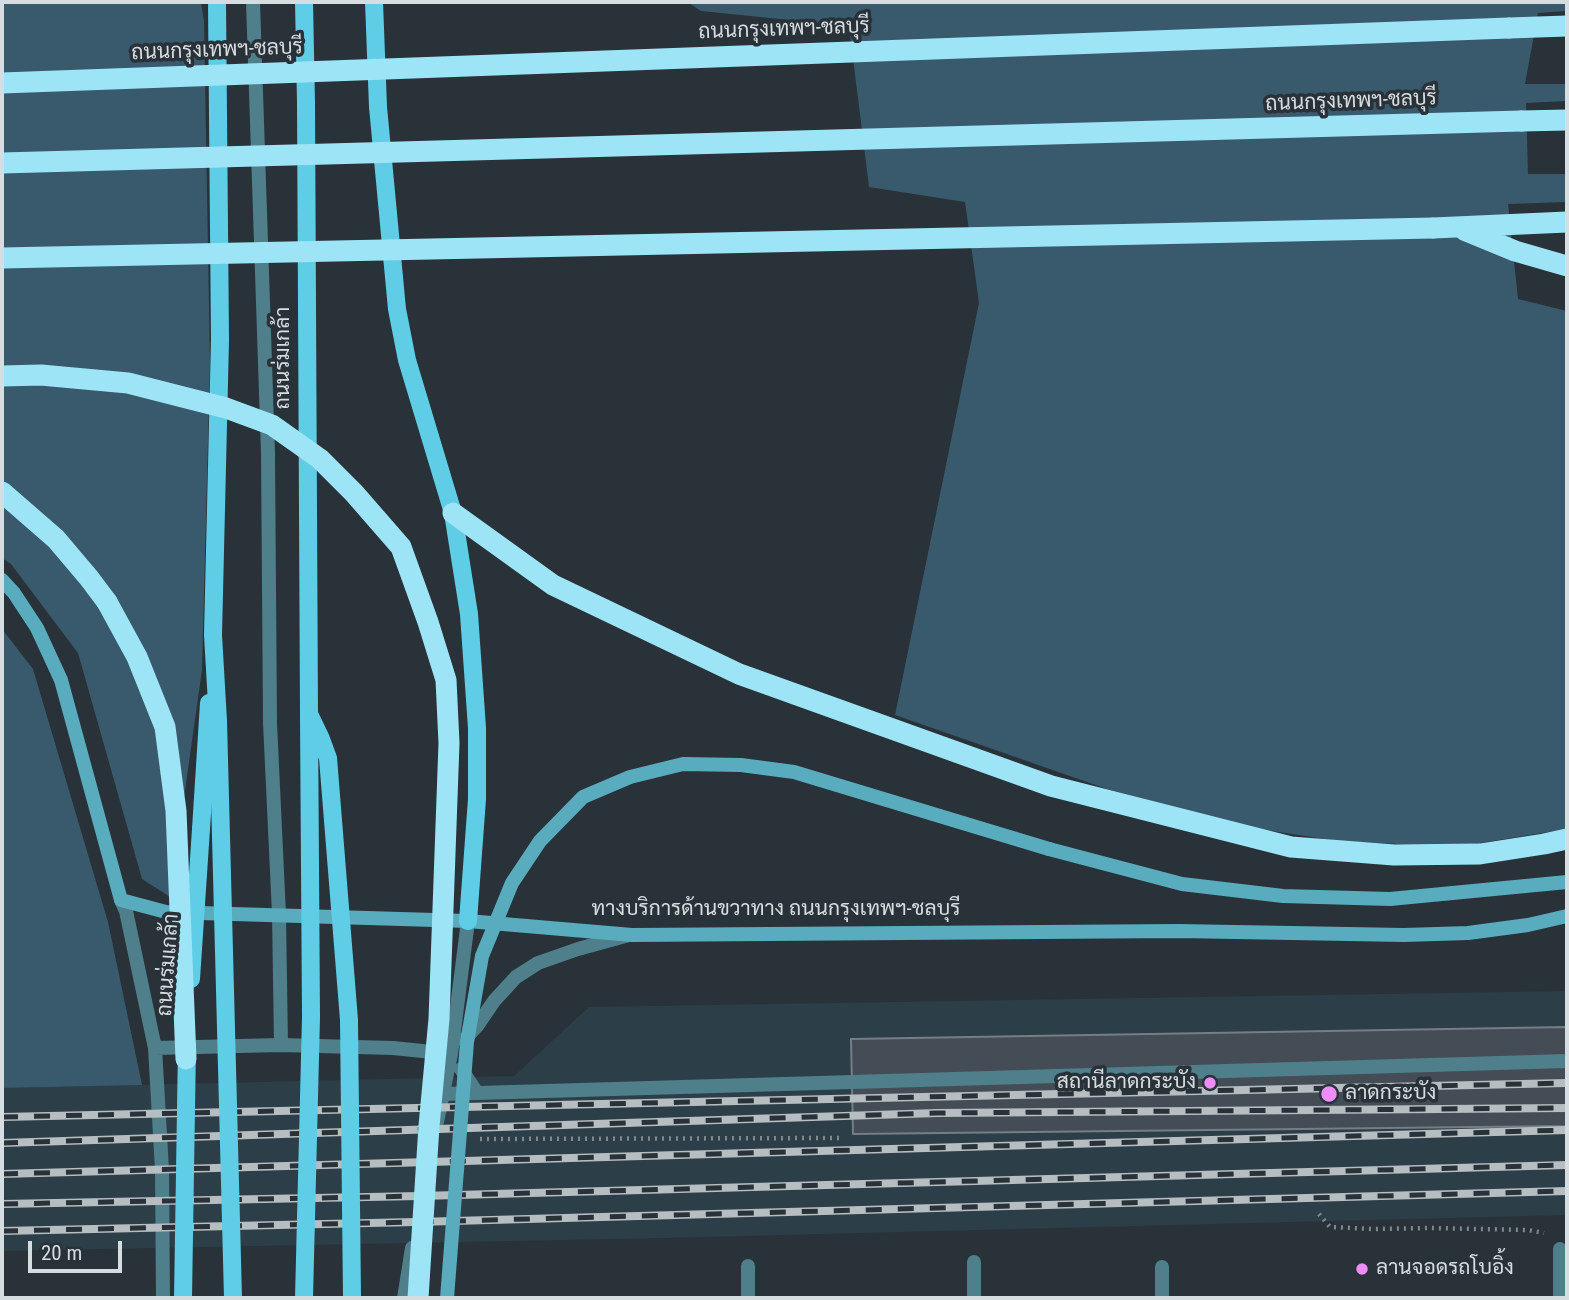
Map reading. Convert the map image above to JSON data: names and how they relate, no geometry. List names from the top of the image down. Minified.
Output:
{"streets":{"highway":["ถนนกรุงเทพฯ-ชลบุรี"],"main road":["ถนนร่มเกล้า","ทางบริการด้านขวาทาง ถนนกรุงเทพฯ-ชลบุรี"]},"places":["สถานีลาดกระบัง","ลาดกระบัง","ลานจอดรถโบอิ้ง"],"scale_bar":"20 m"}
